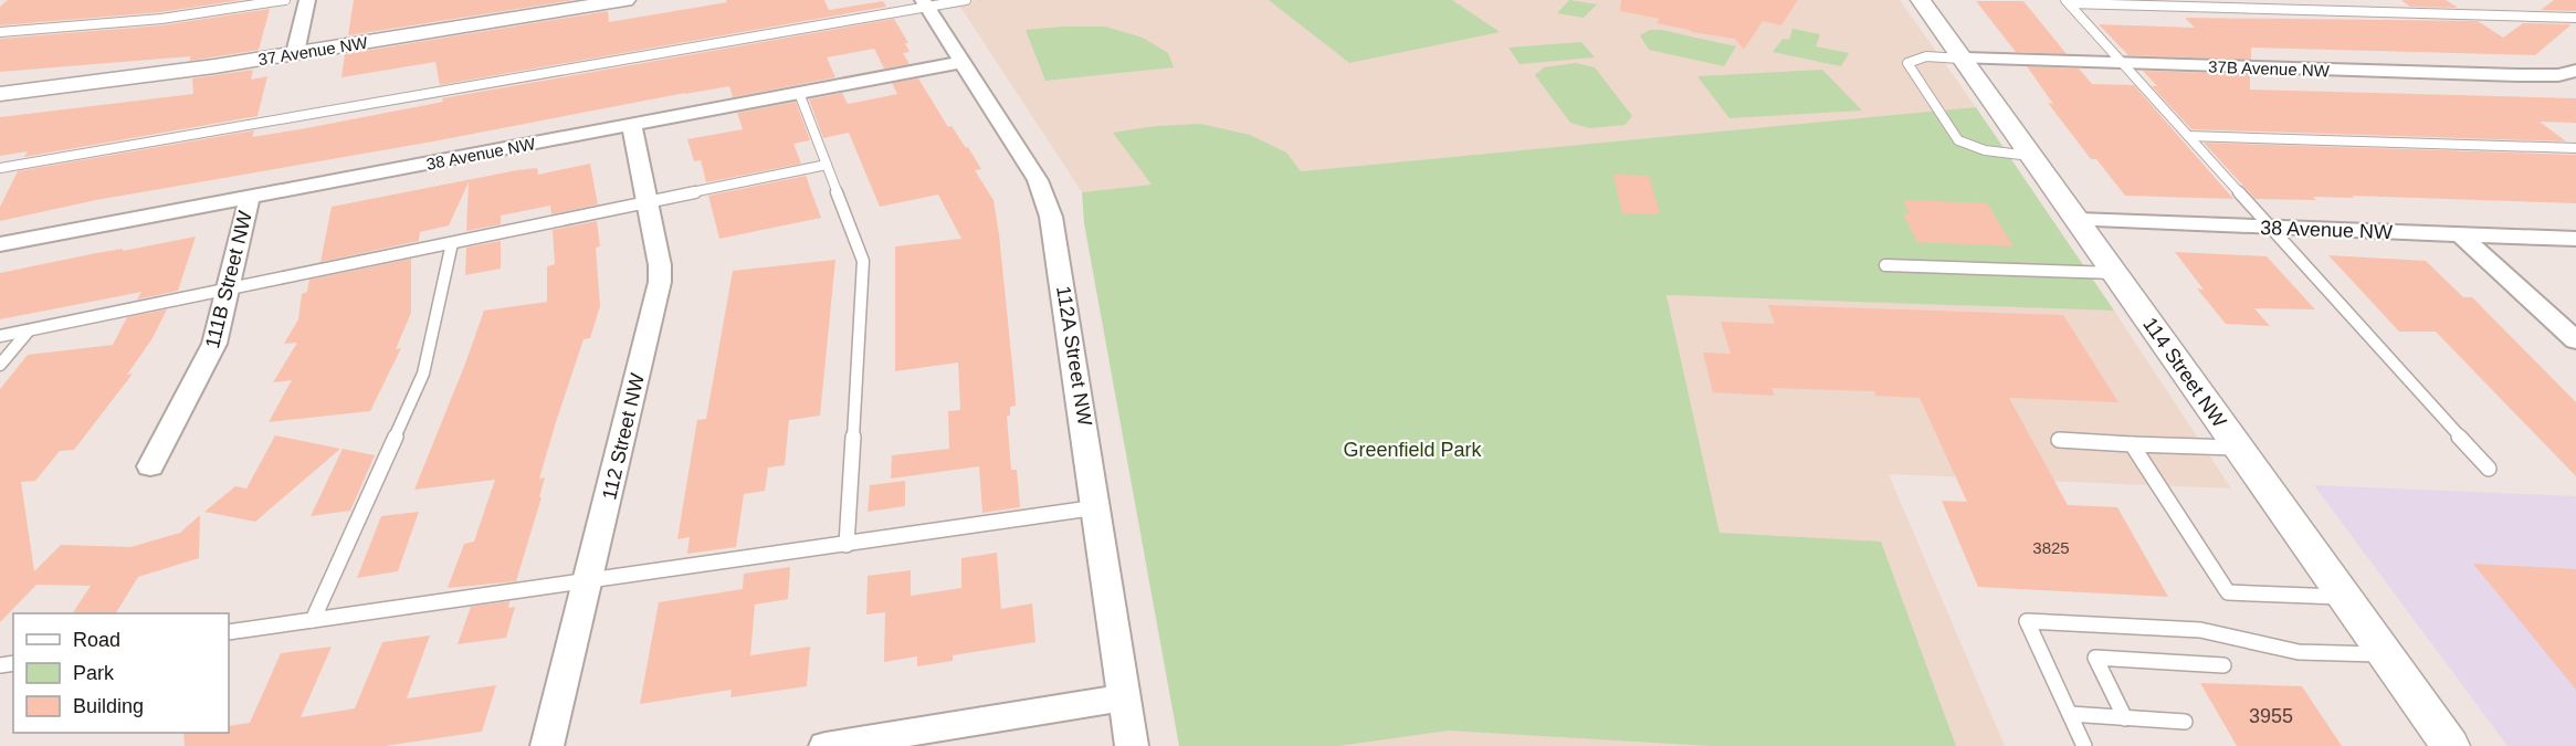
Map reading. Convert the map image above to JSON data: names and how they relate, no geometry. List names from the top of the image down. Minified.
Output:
{"streets":{"street":["37 Avenue NW","37B Avenue NW","38 Avenue NW","111B Street NW","112A Street NW","114 Street NW","112 Street NW"]},"crossings":[["37B Avenue NW","114 Street NW"],["38 Avenue NW","111B Street NW"],["38 Avenue NW","112A Street NW"],["38 Avenue NW","114 Street NW"],["38 Avenue NW","112 Street NW"]],"parks":["Greenfield Park"],"house_numbers":["3825","3955"],"legend":["Road","Park","Building"]}
